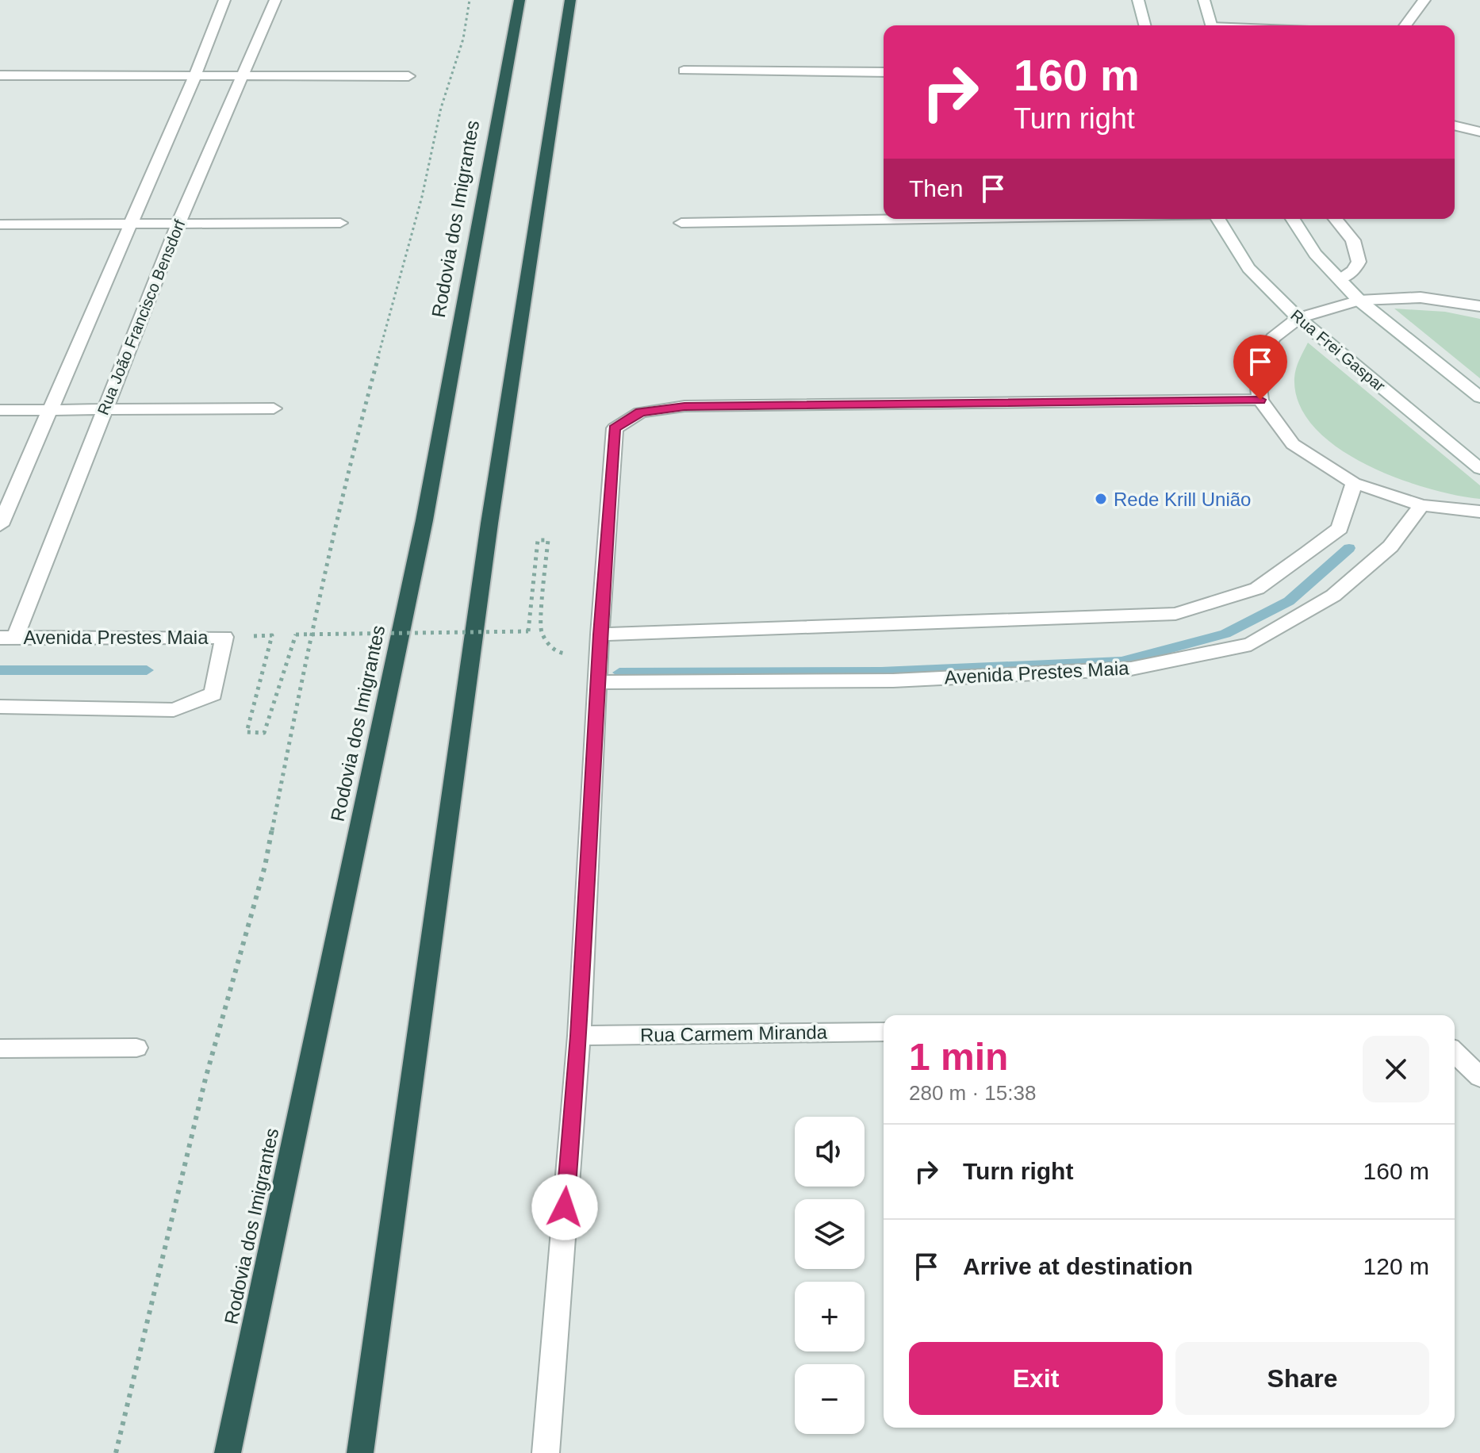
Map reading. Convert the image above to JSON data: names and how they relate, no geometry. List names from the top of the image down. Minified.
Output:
{"streets":{"highway":["Rodovia dos Imigrantes"],"street":["Rua João Francisco Bensdorf","Rua Frei Gaspar","Avenida Prestes Maia","Rua Carmem Miranda"]},"crossings":[["Rua João Francisco Bensdorf","Avenida Prestes Maia"]],"places":["Rede Krill União"],"page":{"turn":["160 m","Turn right"],"then":"Then","heading":["1 min","280 m · 15:38"],"map_buttons":["+","−"],"list":[{"name":"Turn right","value":"160 m"},{"name":"Arrive at destination","value":"120 m"}],"buttons":["Exit","Share"]}}
